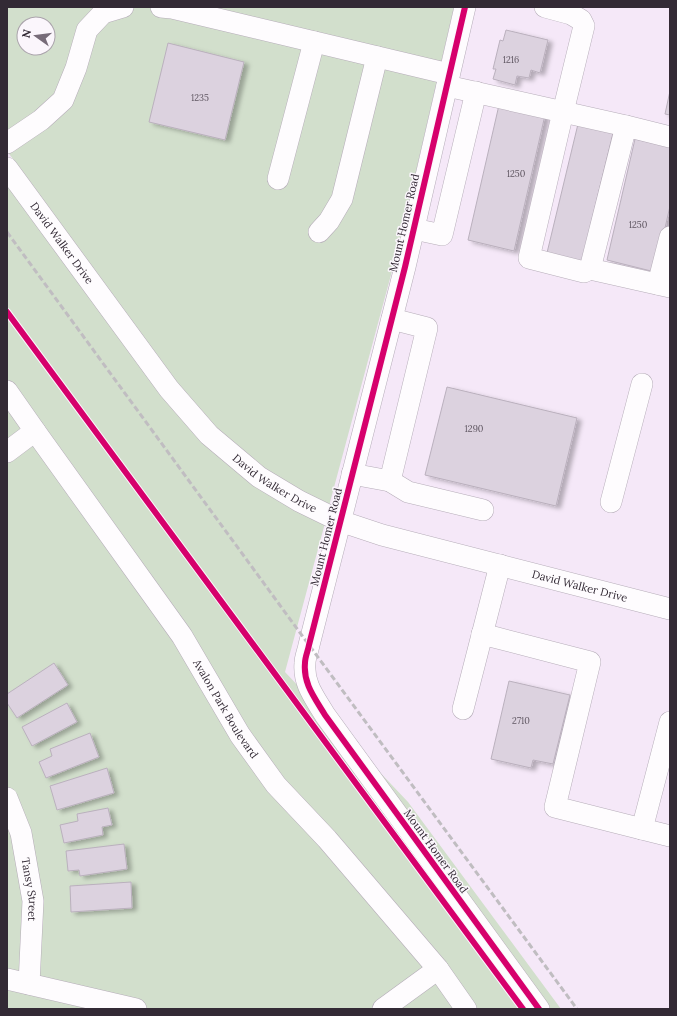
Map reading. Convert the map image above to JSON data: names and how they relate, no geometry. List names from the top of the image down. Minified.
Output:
{"streets":{"street":["Mount Homer Road","David Walker Drive","Avalon Park Boulevard","Tansy Street"]},"crossings":[["Mount Homer Road","David Walker Drive"]],"house_numbers":["1216","1235","1250","1250","1290","2710"],"north":"left"}
